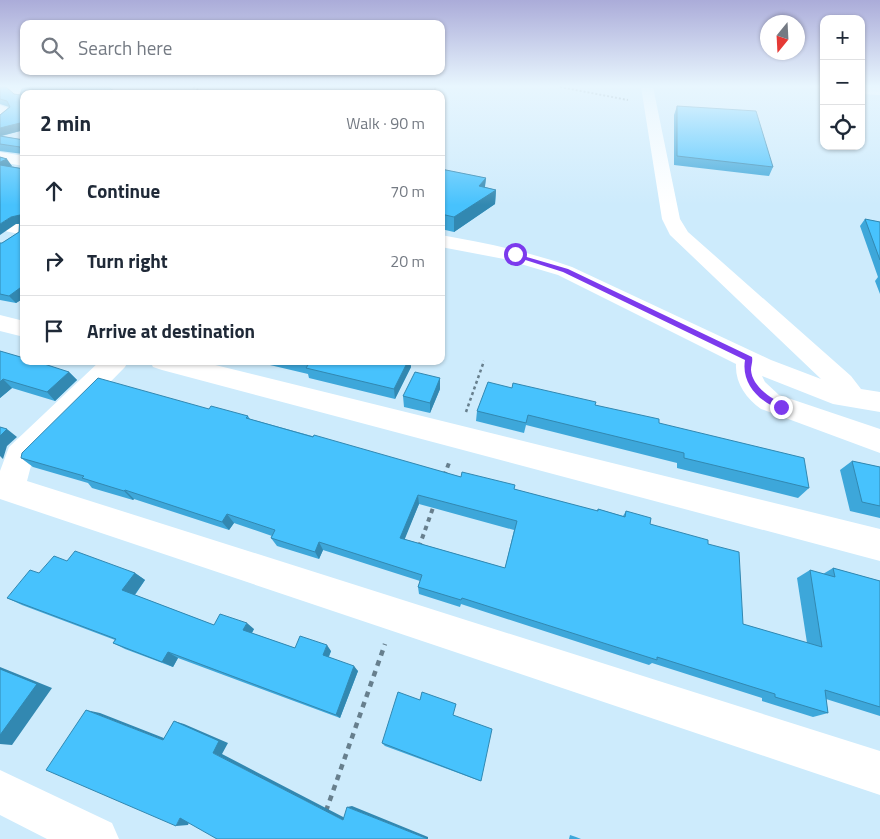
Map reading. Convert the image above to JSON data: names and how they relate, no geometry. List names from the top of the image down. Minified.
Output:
{"north":"bottom","page":{"map_buttons":["+","−"],"search":"Search here","heading":["2 min","Walk · 90 m"],"list":[["Continue","70 m"],["Turn right","20 m"],"Arrive at destination"]}}
